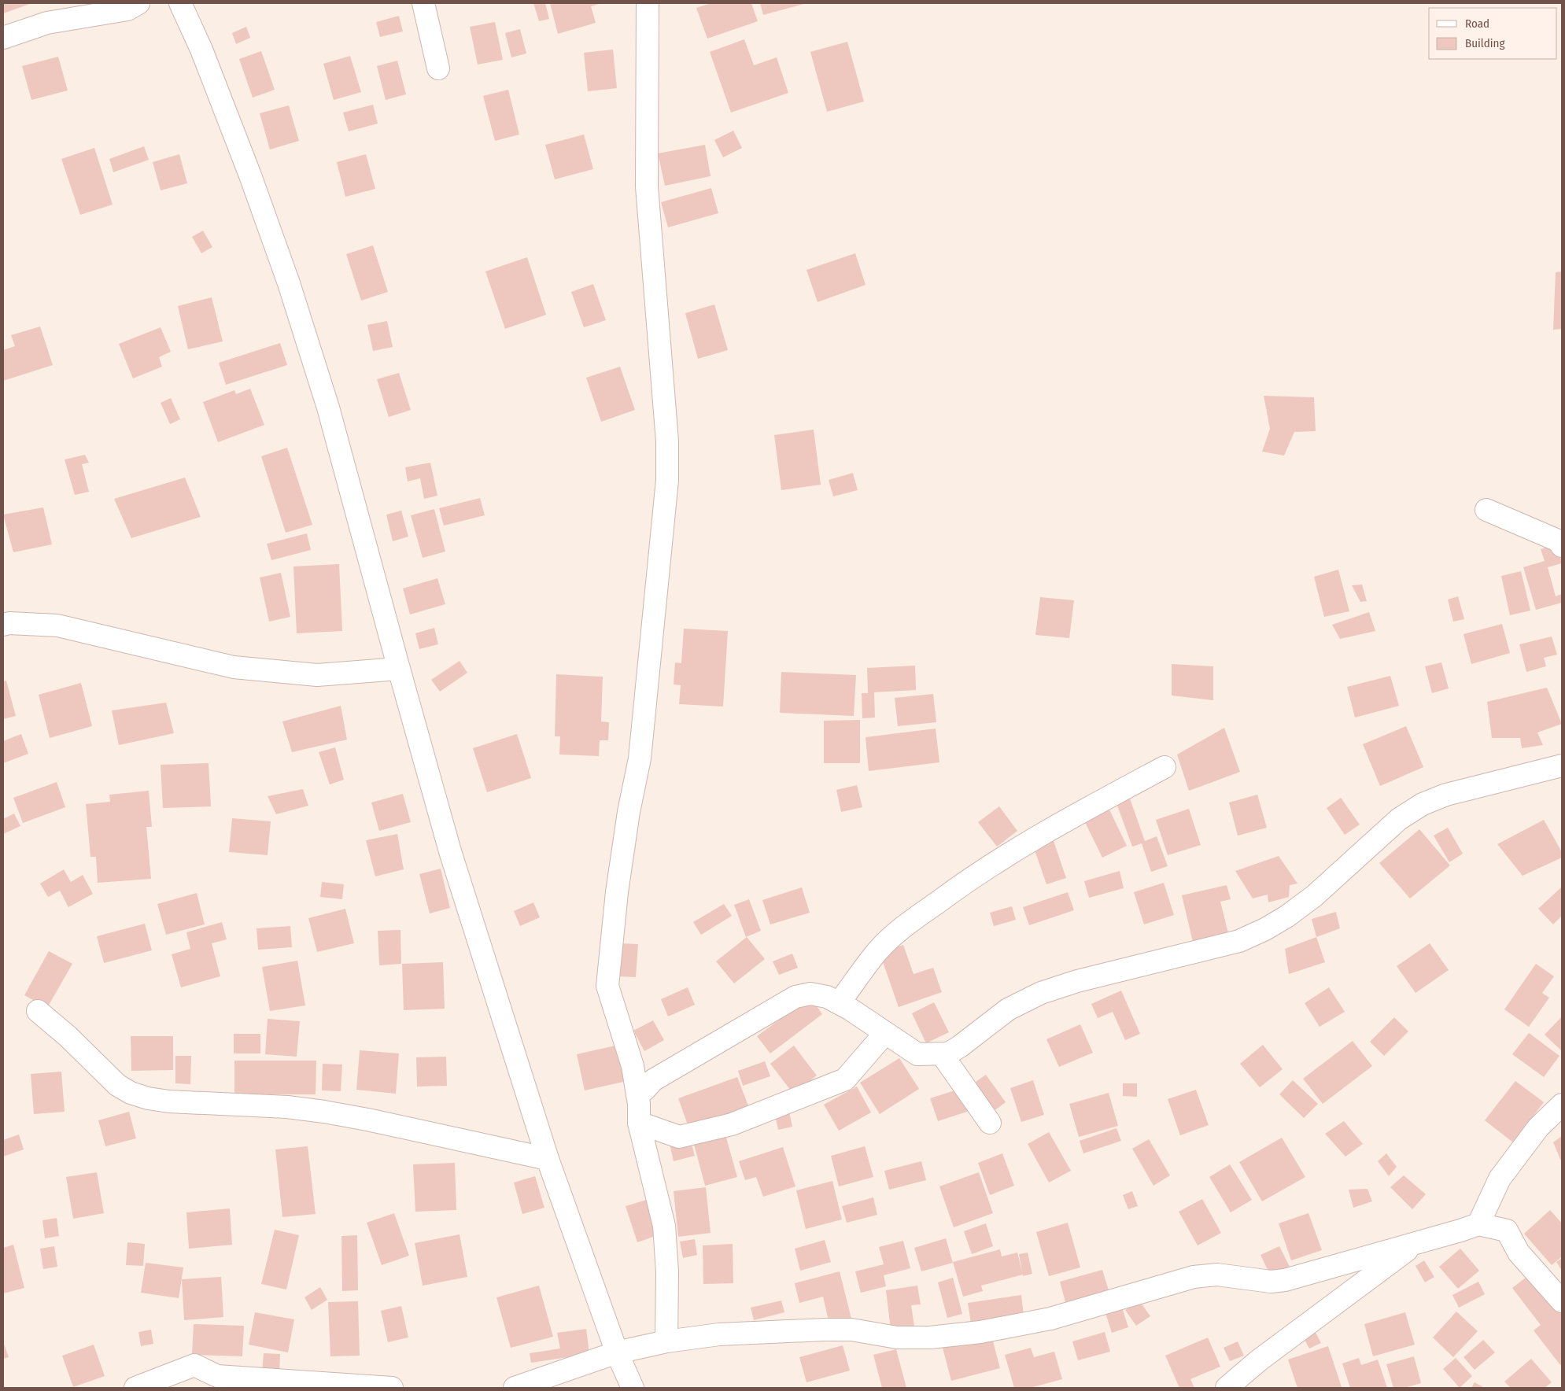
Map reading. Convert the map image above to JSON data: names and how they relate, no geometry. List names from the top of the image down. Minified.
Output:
{"legend":["Road","Building"]}
